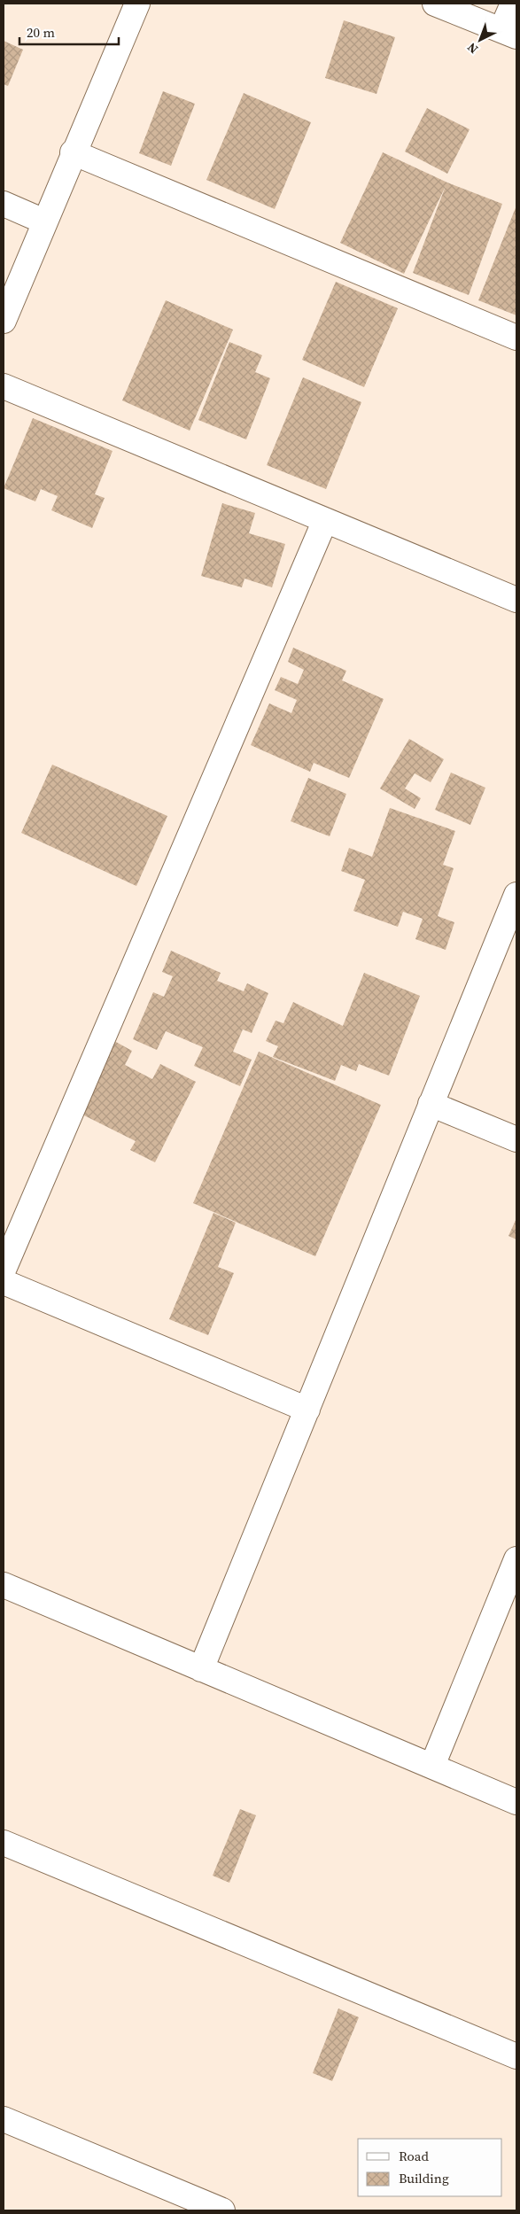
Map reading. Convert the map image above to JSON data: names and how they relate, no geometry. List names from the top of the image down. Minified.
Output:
{"legend":["Road","Building"],"scale_bar":"20 m","north":"bottom left"}
